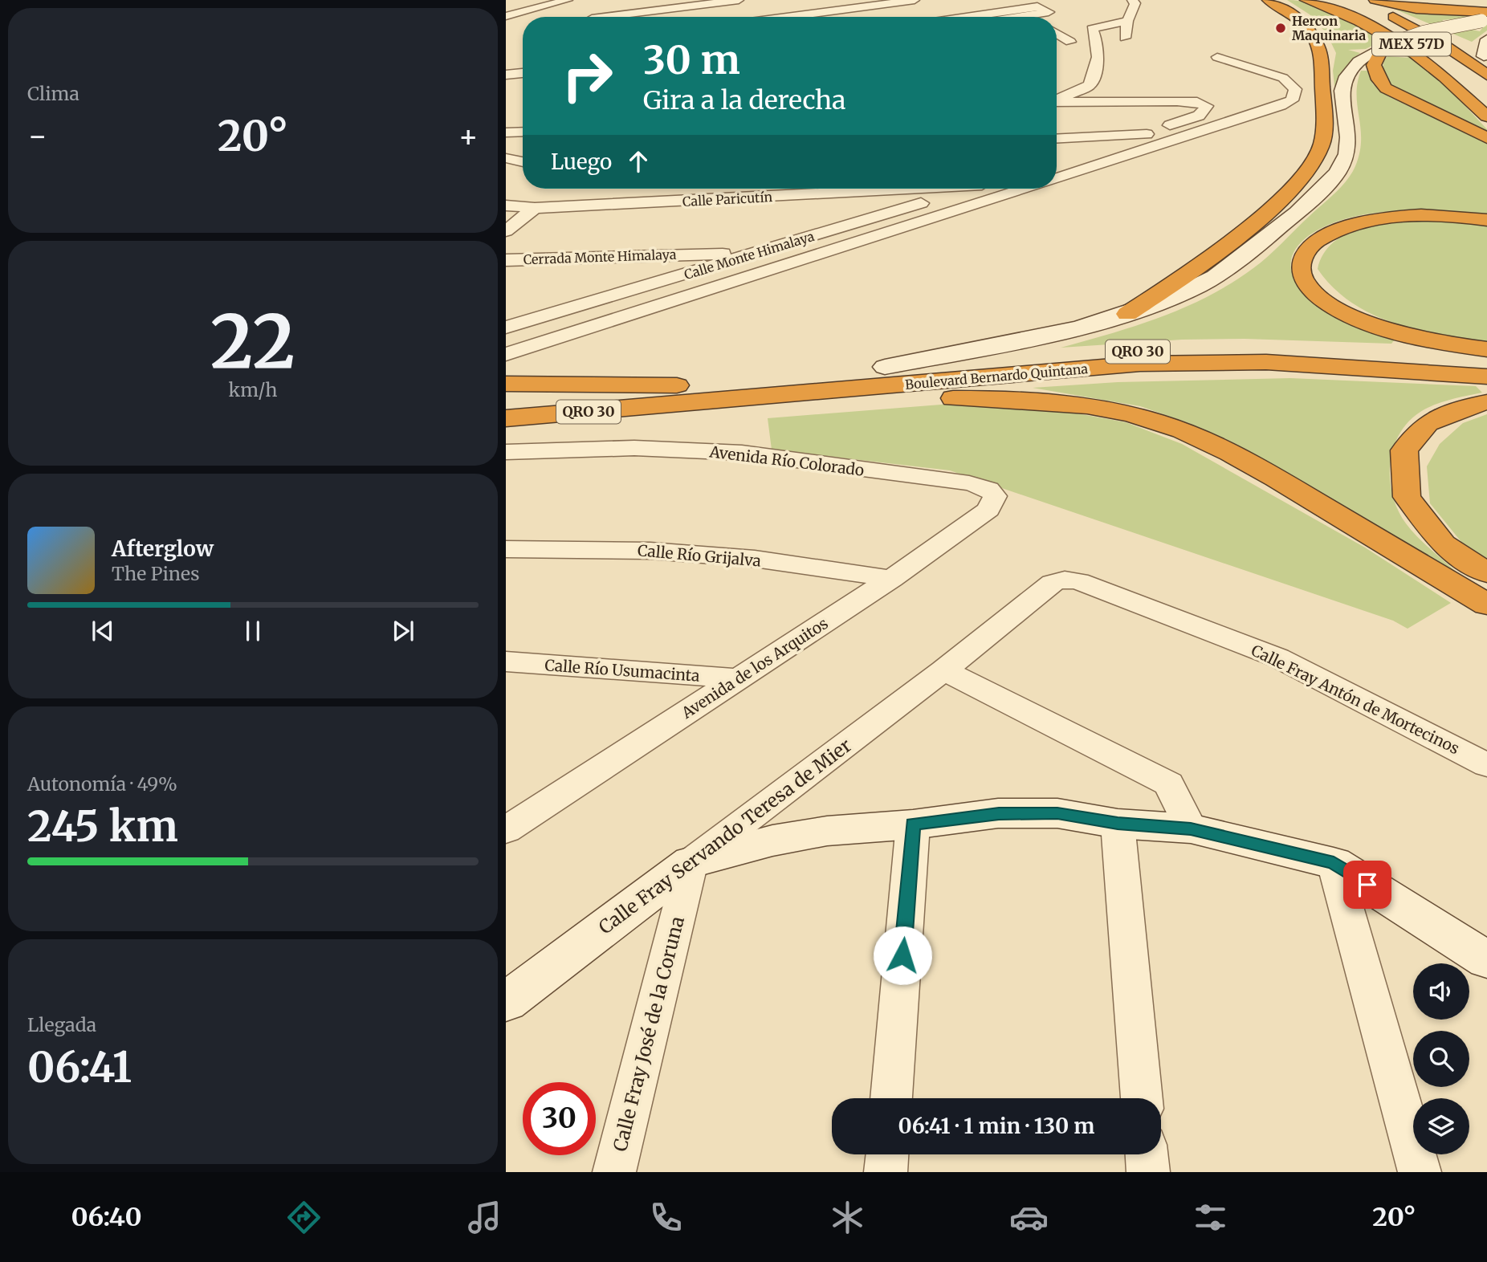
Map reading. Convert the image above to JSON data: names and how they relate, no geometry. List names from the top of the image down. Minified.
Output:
{"streets":{"highway":["MEX 57D","QRO 30","Boulevard Bernardo Quintana"],"street":["Calle Paricutín","Calle Monte Himalaya","Cerrada Monte Himalaya","Avenida Río Colorado","Calle Río Grijalva","Avenida de los Arquitos","Calle Río Usumacinta","Calle Fray Antón de Mortecinos","Calle Fray Servando Teresa de Mier","Calle Fray José de la Coruna"]},"crossings":[["Calle Monte Himalaya","Cerrada Monte Himalaya"],["Avenida Río Colorado","Avenida de los Arquitos"],["Calle Río Grijalva","Avenida de los Arquitos"],["Avenida de los Arquitos","Calle Río Usumacinta"],["Calle Fray Antón de Mortecinos","Calle Fray Servando Teresa de Mier"],["Calle Fray Servando Teresa de Mier","Calle Fray José de la Coruna"]],"places":["Hercon Maquinaria"],"page":{"tile":["Clima",["22","km/h"],["Autonomía · 49%","245 km"],["Llegada","06:41"]],"turn":["30 m","Gira a la derecha"],"heat":["−","20°","+"],"then":"Luego","song":["Afterglow","The Pines"],"limit":"30","trip":"06:41 · 1 min · 130 m","tabs":["06:40","20°"]}}
